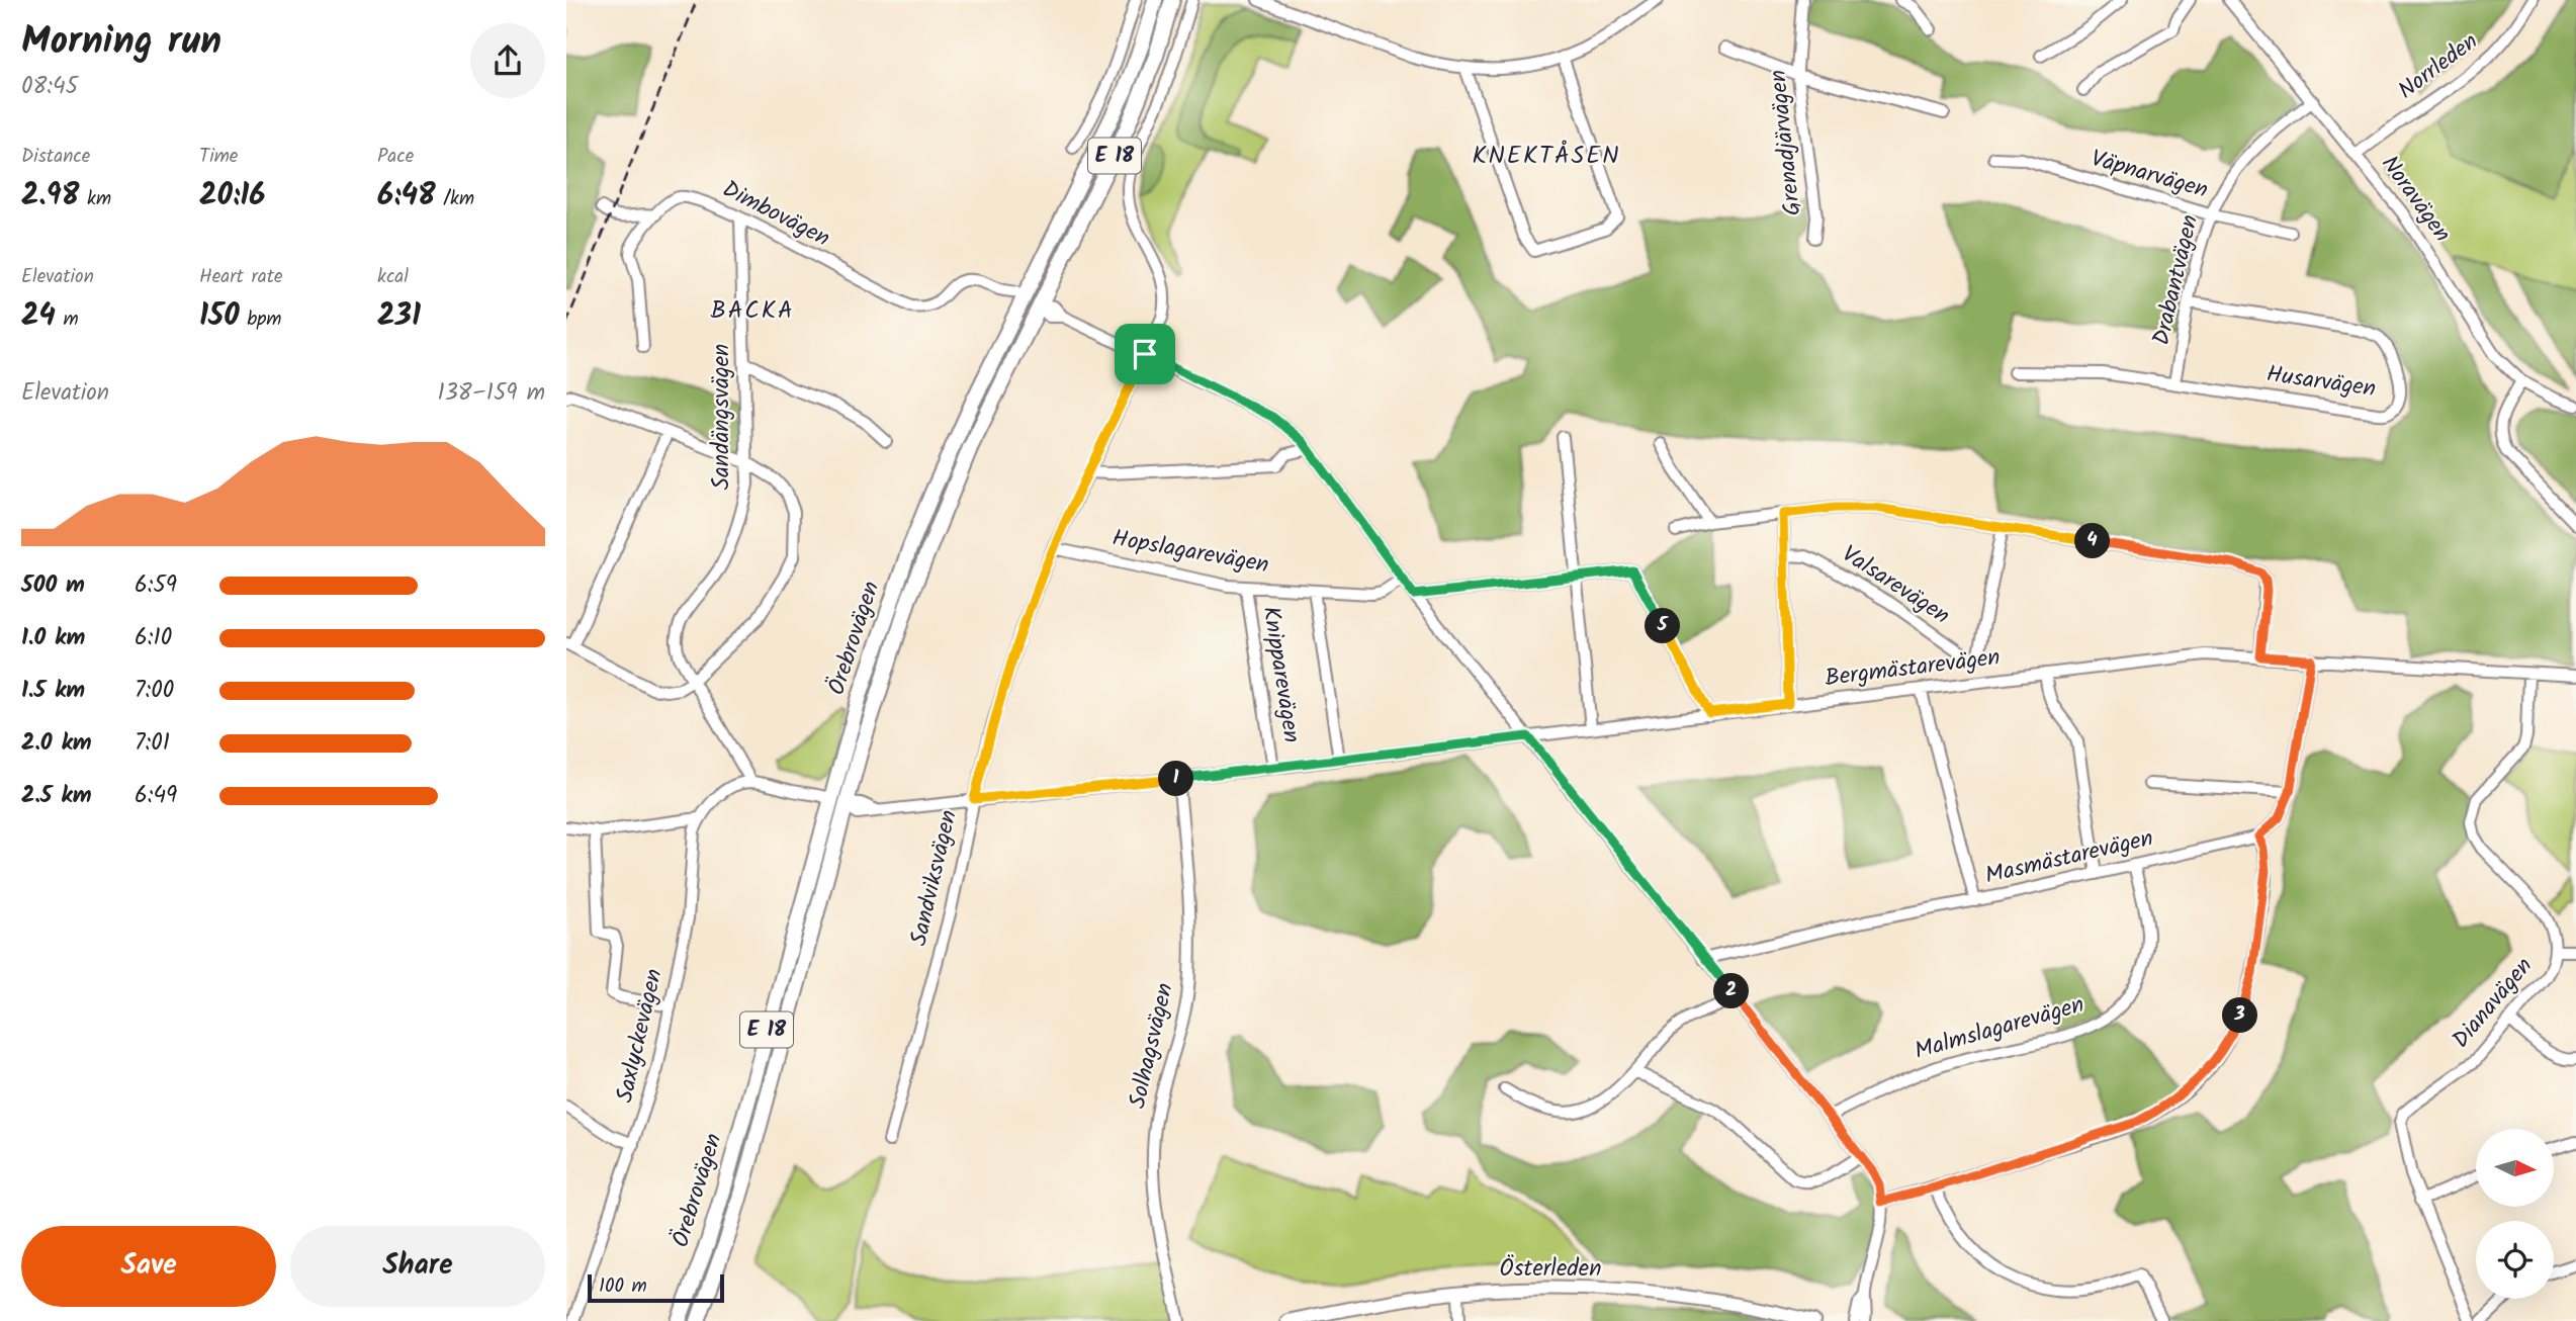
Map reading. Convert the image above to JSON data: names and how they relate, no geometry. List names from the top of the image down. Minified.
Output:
{"streets":{"highway":["E 18","Örebrovägen"],"main road":["Österleden"],"street":["Norrleden","Grenadjärvägen","Väpnarvägen","Noravägen","Dimbovägen","Drabantvägen","Husarvägen","Sandängsvägen","Hopslagarevägen","Valsarevägen","Bergmästarevägen","Knipparevägen","Masmästarevägen","Sandviksvägen","Dianavägen","Malmslagarevägen","Saxlyckevägen","Solhagsvägen"]},"crossings":[["Norrleden","Noravägen"],["Väpnarvägen","Drabantvägen"],["Noravägen","Drabantvägen"],["Dimbovägen","Sandängsvägen"],["Dimbovägen","Örebrovägen"],["Drabantvägen","Husarvägen"],["Hopslagarevägen","Knipparevägen"],["Hopslagarevägen","Sandviksvägen"],["Örebrovägen","Bergmästarevägen"],["Bergmästarevägen","Knipparevägen"],["Bergmästarevägen","Sandviksvägen"],["Bergmästarevägen","Dianavägen"],["Bergmästarevägen","Solhagsvägen"],["Masmästarevägen","Malmslagarevägen"]],"districts":["KNEKTÅSEN","BACKA"],"scale_bar":"100 m","north":"right","page":{"heading":["Morning run","08:45"],"stats":[["Distance","2.98 km"],["Time","20:16"],["Pace","6:48 /km"],["Elevation","24 m"],["Heart rate","150 bpm"],["kcal","231"]],"chart":["Elevation","138–159 m"],"pins":["4","5","1","2","3"],"list":[{"name":"500 m","note":"6:59"},{"name":"1.0 km","note":"6:10"},{"name":"1.5 km","note":"7:00"},{"name":"2.0 km","note":"7:01"},{"name":"2.5 km","note":"6:49"}],"buttons":["Save","Share"],"scale":"100 m"}}
